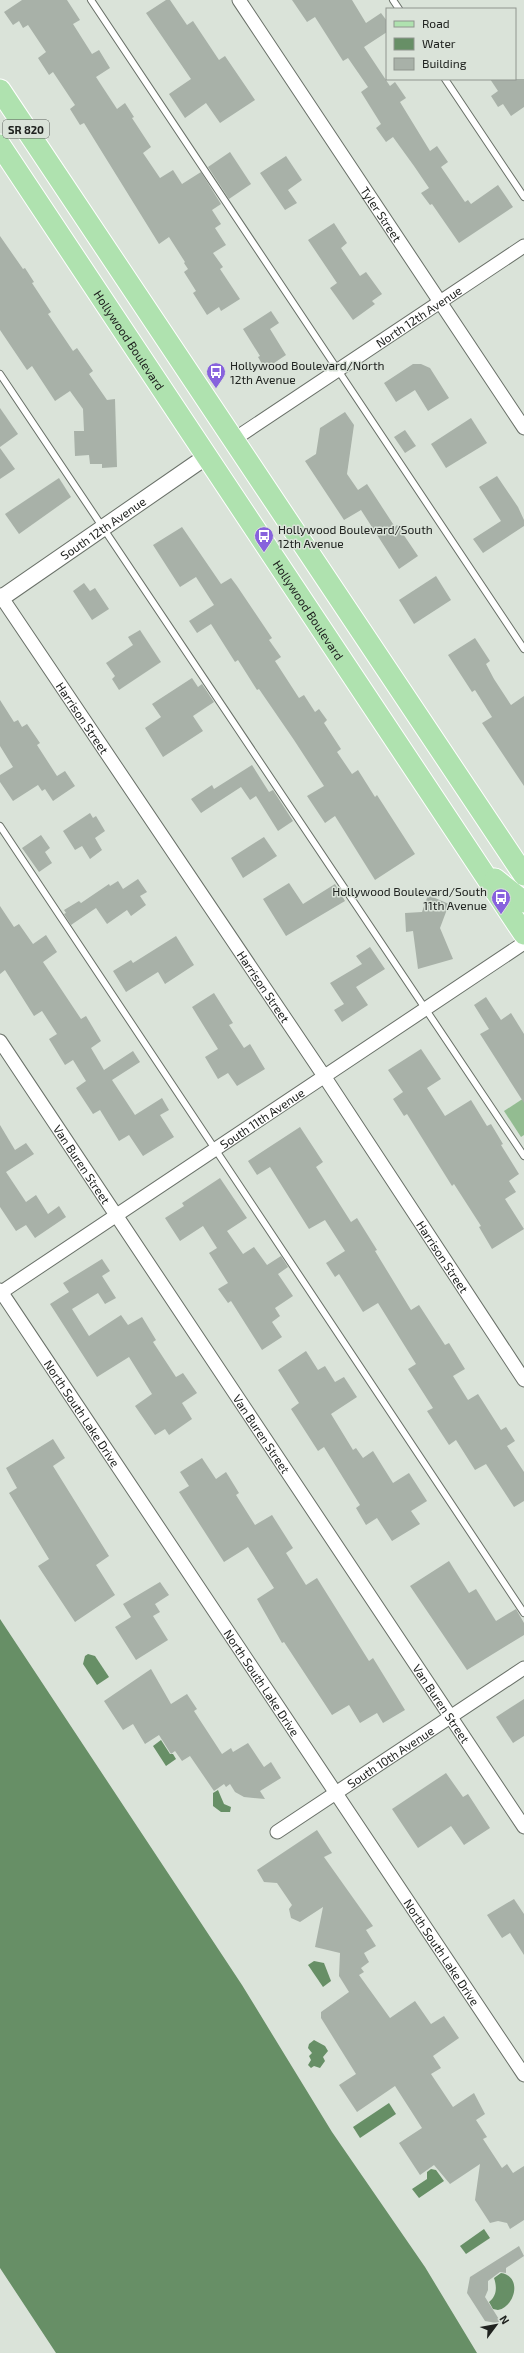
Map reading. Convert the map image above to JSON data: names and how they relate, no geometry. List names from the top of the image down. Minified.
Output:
{"streets":{"main road":["SR 820","Hollywood Boulevard"],"street":["Tyler Street","North 12th Avenue","South 12th Avenue","Harrison Street","South 11th Avenue","Van Buren Street","North South Lake Drive","South 10th Avenue"]},"crossings":[["SR 820","North 12th Avenue"],["Tyler Street","North 12th Avenue"],["Hollywood Boulevard","South 12th Avenue"],["South 12th Avenue","Harrison Street"],["Harrison Street","South 11th Avenue"],["South 11th Avenue","Van Buren Street"],["South 11th Avenue","North South Lake Drive"],["Van Buren Street","South 10th Avenue"],["North South Lake Drive","South 10th Avenue"]],"places":{"bus stop":["Hollywood Boulevard/North 12th Avenue","Hollywood Boulevard/South 12th Avenue","Hollywood Boulevard/South 11th Avenue"]},"legend":["Road","Water","Building"],"north":"top right"}
